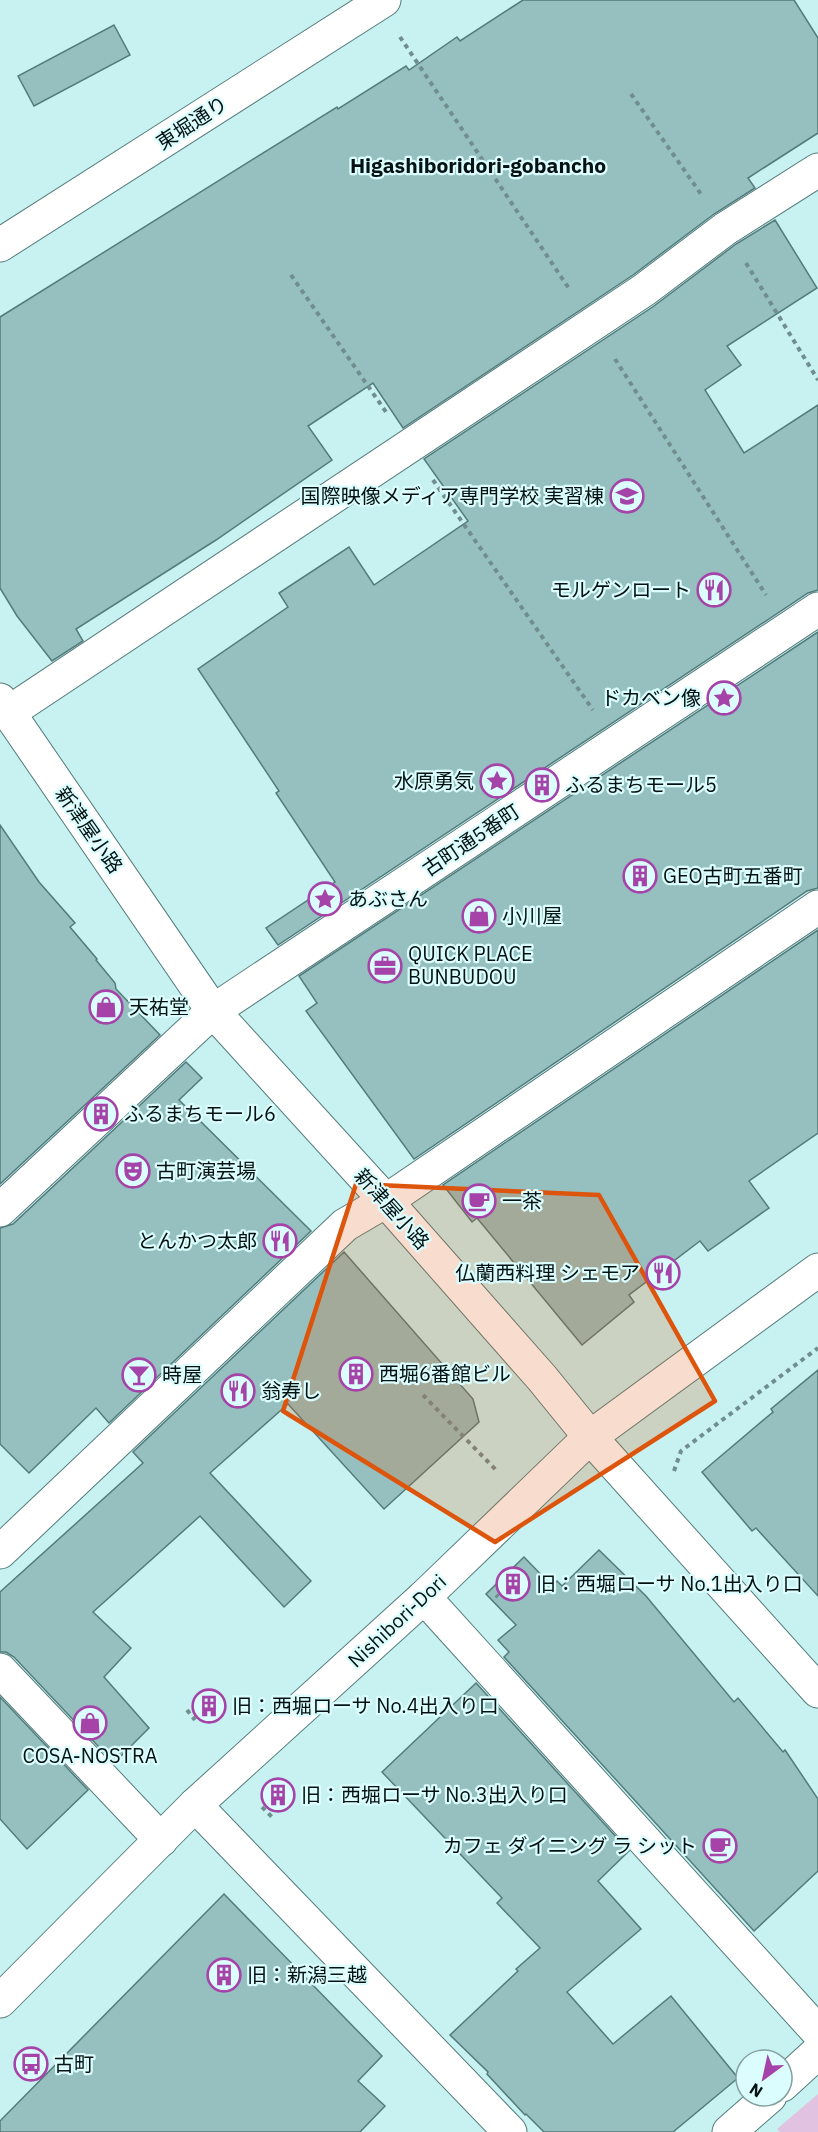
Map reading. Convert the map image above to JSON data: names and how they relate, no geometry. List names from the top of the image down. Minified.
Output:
{"streets":{"street":["東堀通り","新津屋小路","古町通5番町","Nishibori-Dori"]},"crossings":[["新津屋小路","古町通5番町"],["新津屋小路","Nishibori-Dori"]],"districts":["Higashiboridori-gobancho"],"places":{"school or university":["国際映像メディア専門学校 実習棟"],"restaurant":["モルゲンロート","とんかつ太郎","仏蘭西料理 シェモア","翁寿し"],"place":["ドカベン像","水原勇気","あぶさん"],"building":["ふるまちモール5","GEO古町五番町","ふるまちモール6","西堀6番館ビル","旧：西堀ローサ No.1出入り口","旧：西堀ローサ No.4出入り口","旧：西堀ローサ No.3出入り口","旧：新潟三越"],"shop":["小川屋","天祐堂","COSA-NOSTRA"],"office":["QUICK PLACE BUNBUDOU"],"theatre":["古町演芸場"],"cafe":["一茶","カフェ ダイニング ラ シット"],"bar":["時屋"],"bus stop":["古町"]},"north":"bottom left"}
